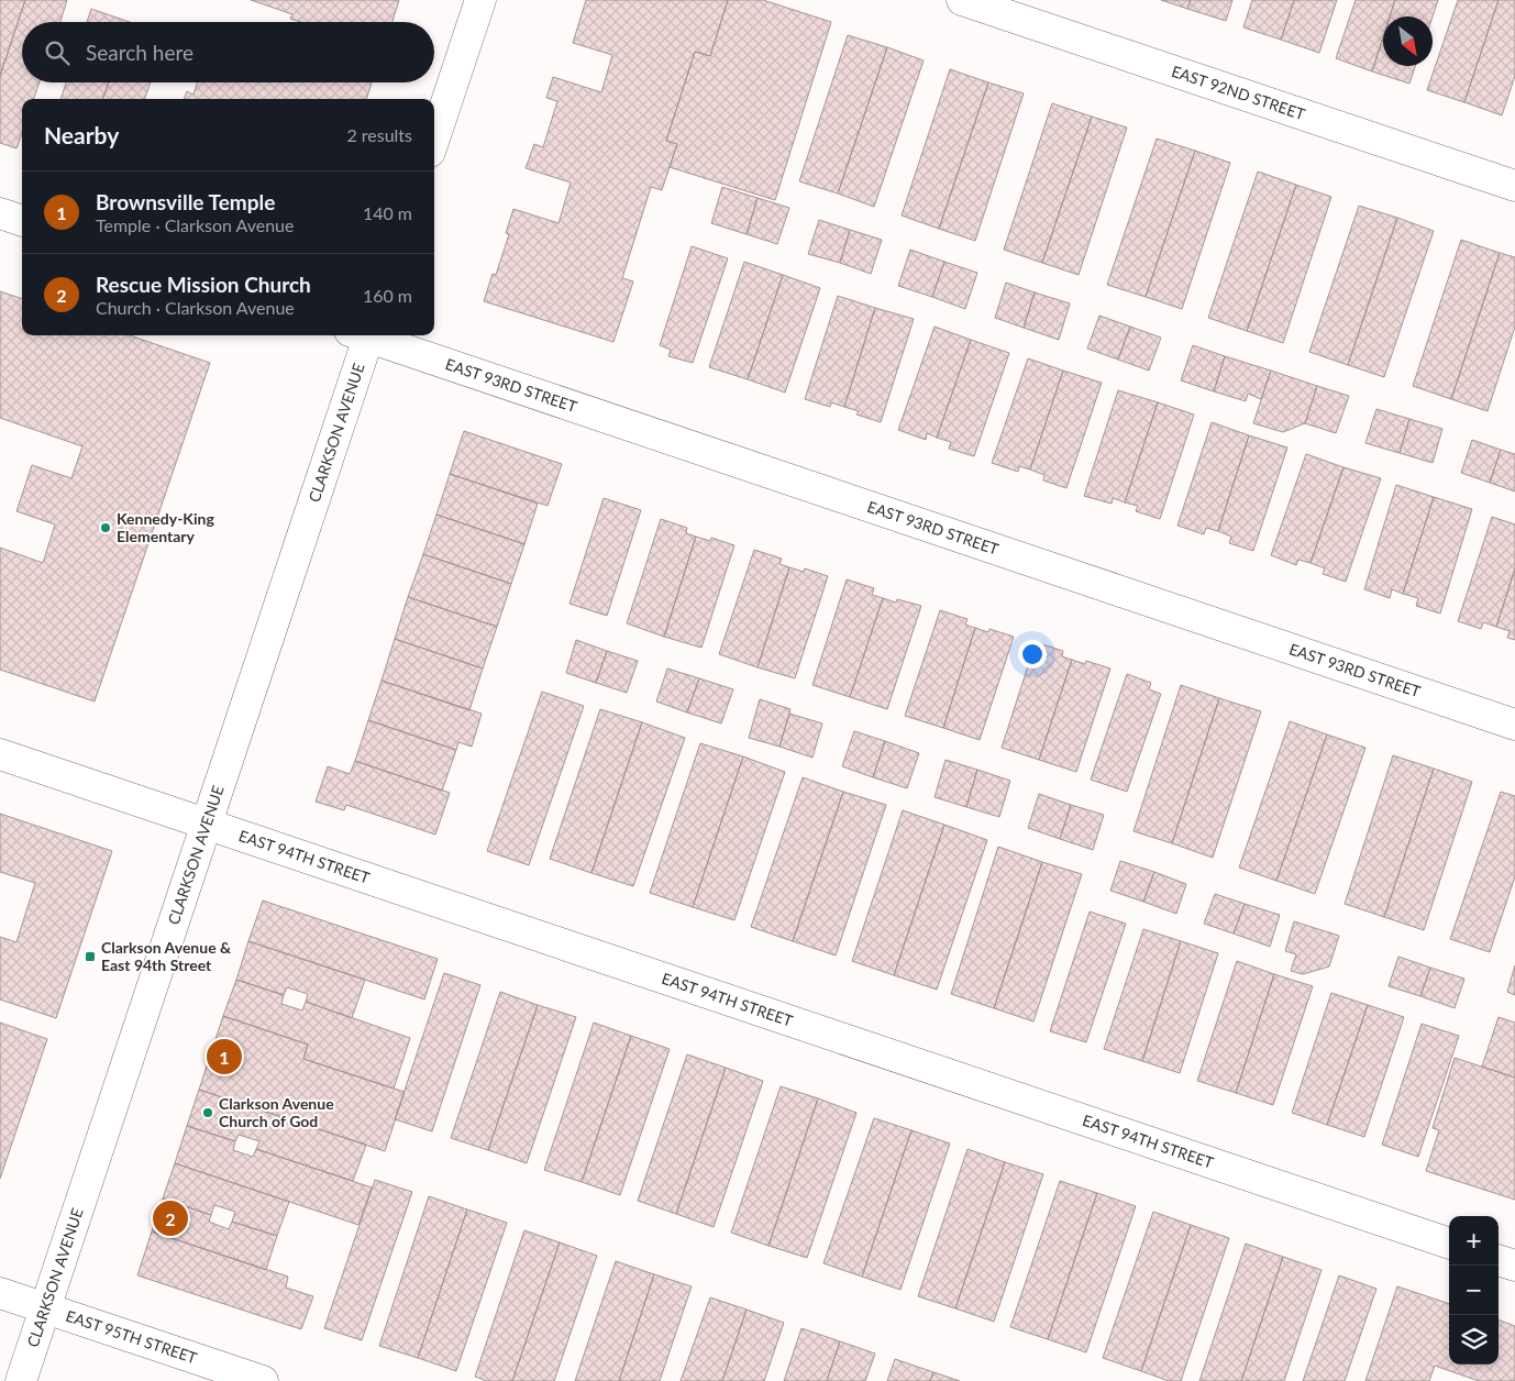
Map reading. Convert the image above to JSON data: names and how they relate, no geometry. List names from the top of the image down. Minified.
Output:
{"streets":{"street":["EAST 92ND STREET","EAST 93RD STREET","CLARKSON AVENUE","EAST 94TH STREET","EAST 95TH STREET"]},"crossings":[["CLARKSON AVENUE","EAST 94TH STREET"],["CLARKSON AVENUE","EAST 95TH STREET"]],"places":{"other":["Kennedy-King Elementary","Clarkson Avenue Church of God"],"transit":["Clarkson Avenue & East 94th Street"]},"north":"bottom right","page":{"search":"Search here","heading":["Nearby","2 results"],"list":[{"mark":"1","name":"Brownsville Temple","note":"Temple · Clarkson Avenue","value":"140 m"},{"mark":"2","name":"Rescue Mission Church","note":"Church · Clarkson Avenue","value":"160 m"}],"pins":["1","2"],"map_buttons":["+","−"]}}
